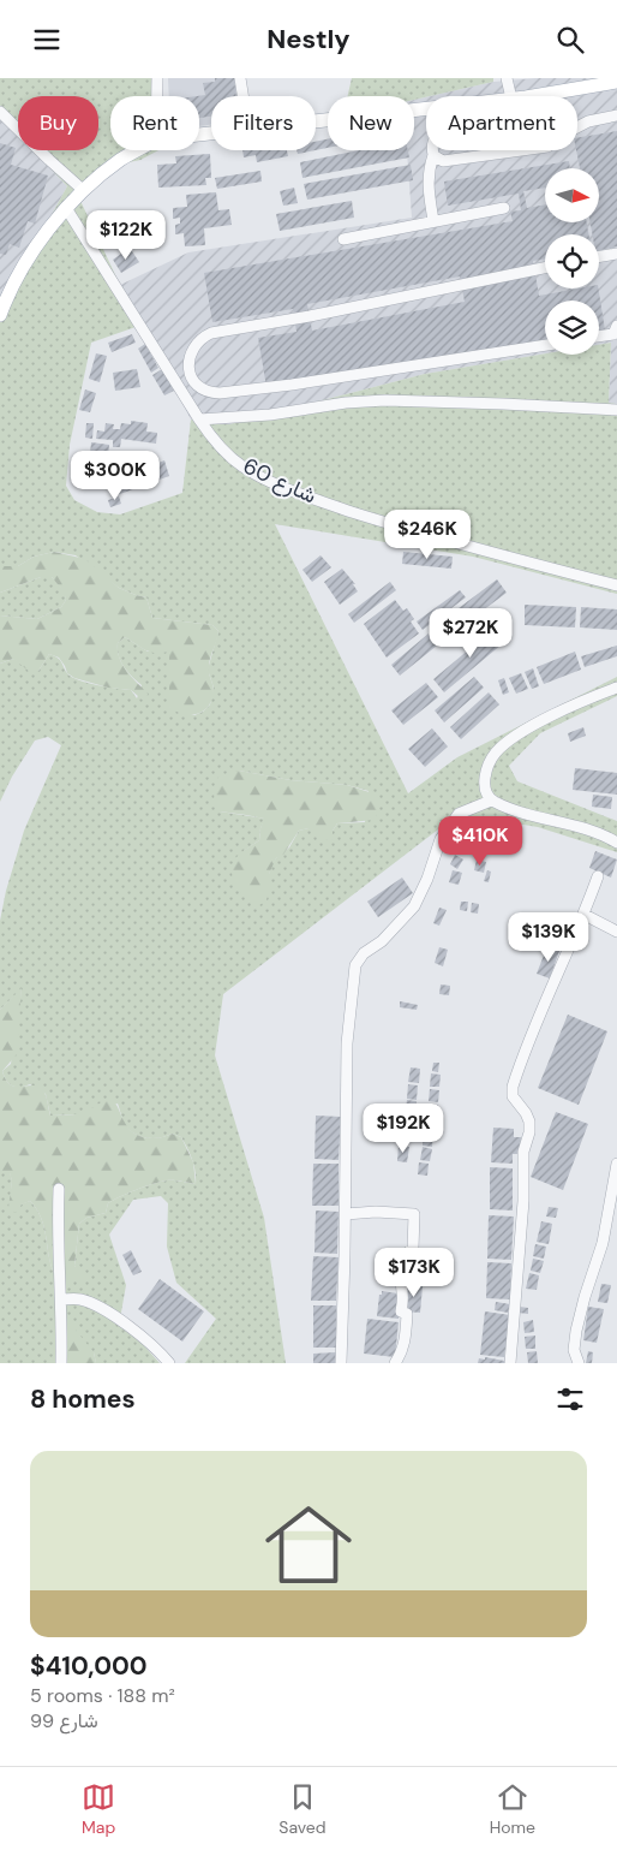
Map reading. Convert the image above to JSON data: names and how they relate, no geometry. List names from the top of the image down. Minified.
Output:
{"streets":{"street":["شارع 60"]},"north":"right","page":{"header":"Nestly","chip":["Buy","Rent","Filters","New","Apartment"],"price":["$122K","$300K","$246K","$272K","$410K","$139K","$192K","$173K"],"heading":"8 homes","list":[{"name":"$410,000","note":"5 rooms · 188 m² · شارع 99"}],"tabs":["Map","Saved","Home"]}}
